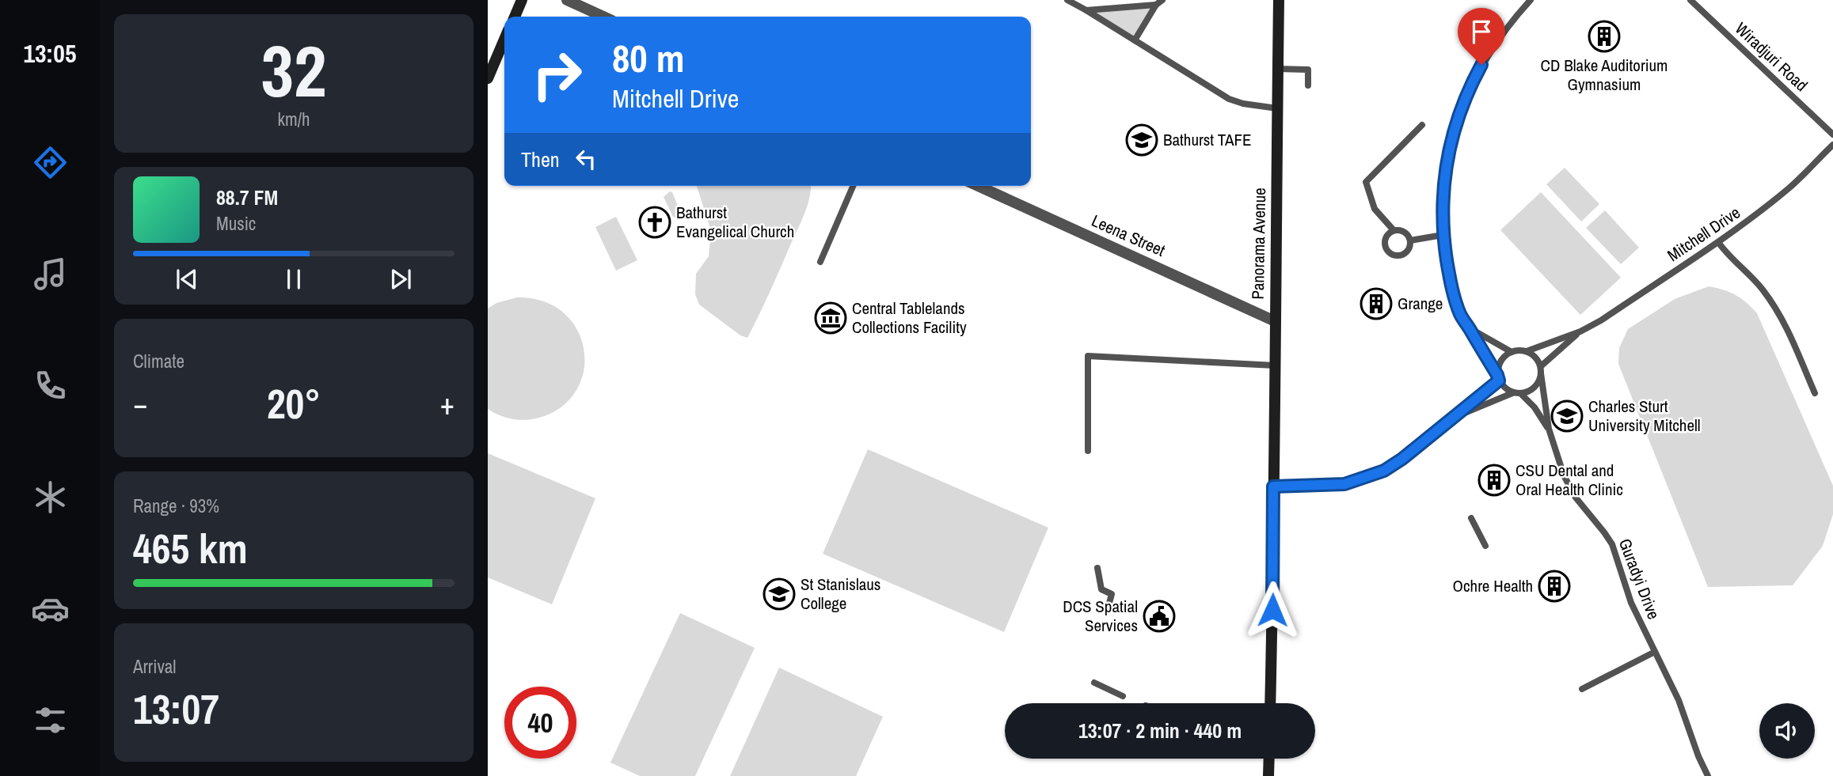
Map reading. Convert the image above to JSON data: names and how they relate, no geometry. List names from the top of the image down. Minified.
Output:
{"streets":{"street":["Leena Street","Panorama Avenue"],"lane":["Wiradjuri Road","Mitchell Drive","Guradyi Drive"]},"crossings":[["Mitchell Drive","Guradyi Drive"],["Leena Street","Panorama Avenue"]],"places":{"building":["CD Blake Auditorium Gymnasium","Grange","CSU Dental and Oral Health Clinic","Ochre Health"],"school or university":["Bathurst TAFE","Charles Sturt University Mitchell","St Stanislaus College"],"church":["Bathurst Evangelical Church"],"museum":["Central Tablelands Collections Facility"],"public building":["DCS Spatial Services"]},"page":{"tabs":"13:05","tile":[["32","km/h"],"Climate",["Range · 93%","465 km"],["Arrival","13:07"]],"turn":["80 m","Mitchell Drive"],"then":"Then","song":["88.7 FM","Music"],"heat":["−","20°","+"],"limit":"40","trip":"13:07 · 2 min · 440 m"}}
